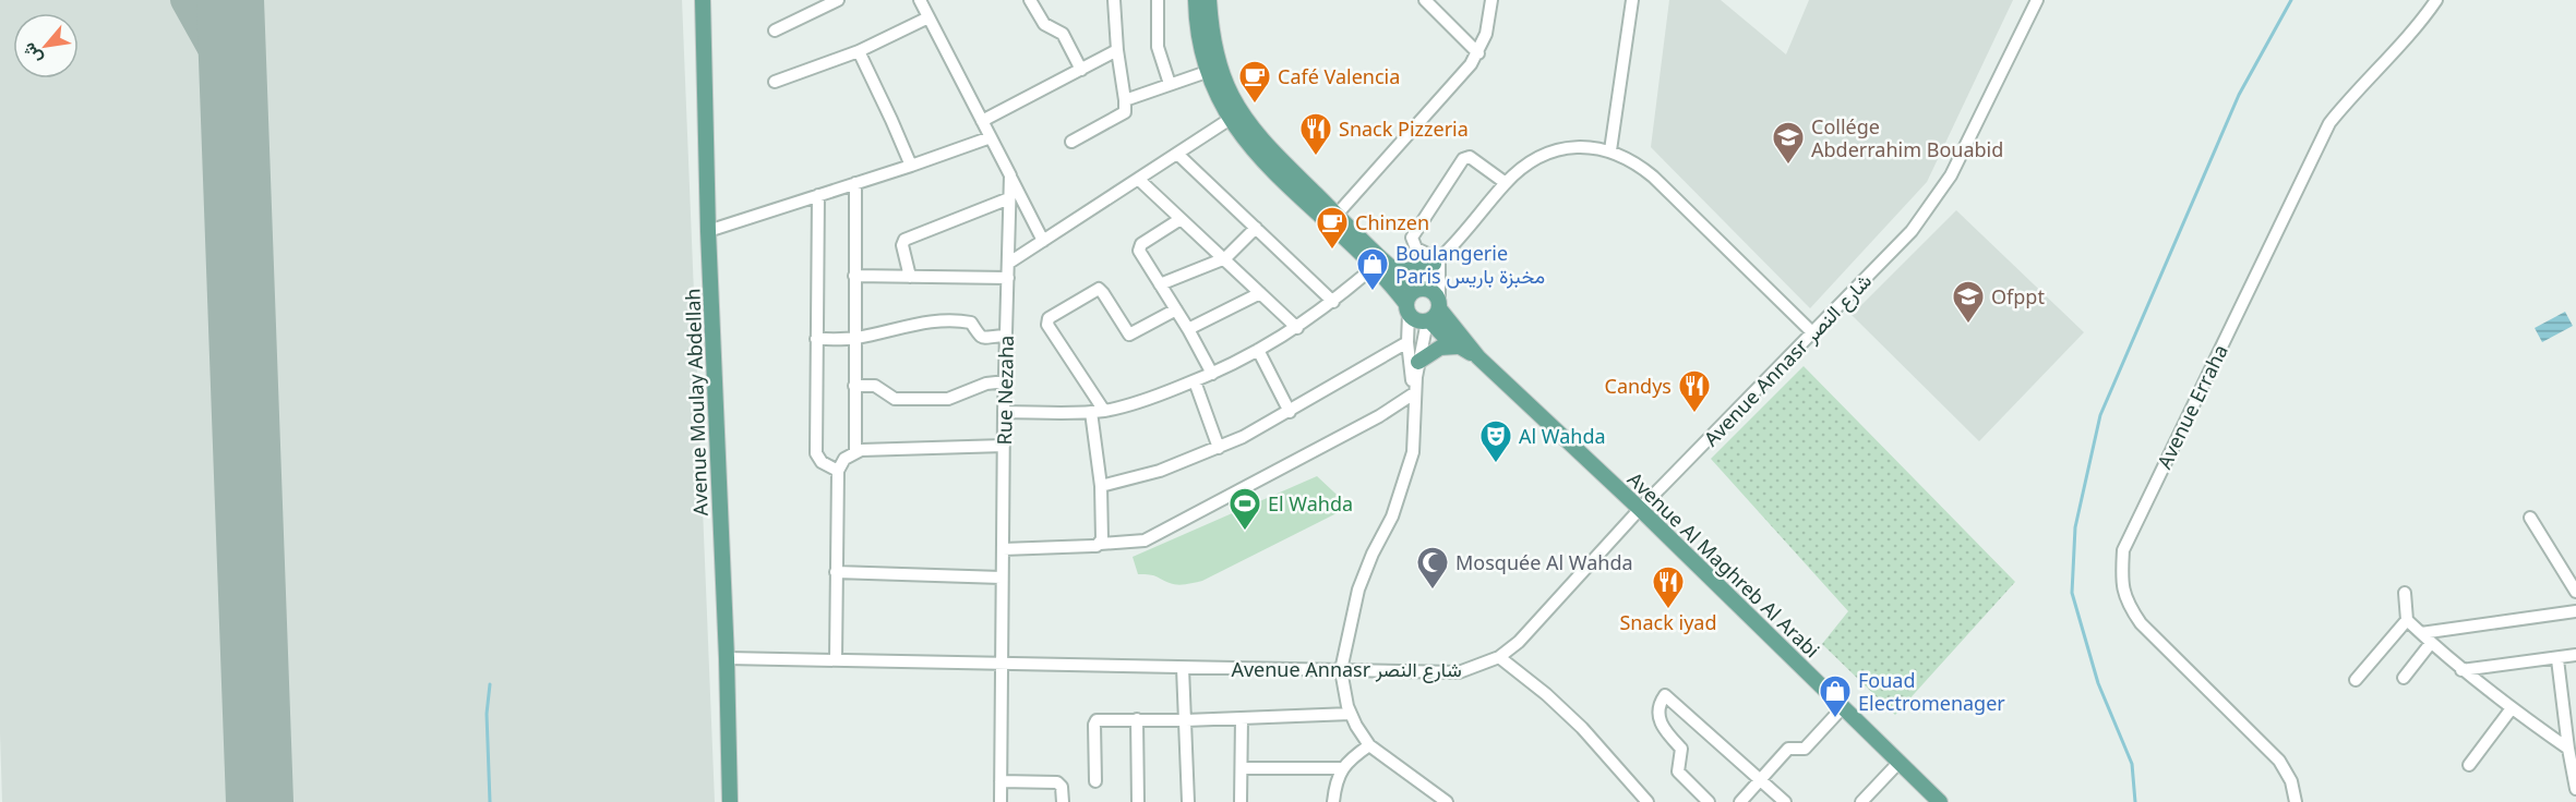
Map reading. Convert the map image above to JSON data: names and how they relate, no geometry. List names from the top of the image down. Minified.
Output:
{"streets":{"main road":["Avenue Moulay Abdellah","Avenue Al Maghreb Al Arabi"],"street":["Avenue Annasr شارع النصر","Rue Nezaha","Avenue Erraha"]},"crossings":[["Avenue Annasr شارع النصر","Rue Nezaha"],["Avenue Annasr شارع النصر","Avenue Moulay Abdellah"],["Avenue Annasr شارع النصر","Avenue Al Maghreb Al Arabi"]],"places":{"cafe":["Café Valencia","Chinzen"],"restaurant":["Snack Pizzeria","Candys","Snack iyad"],"school or university":["Collége Abderrahim Bouabid","Ofppt"],"shop":["Boulangerie Paris مخبزة باريس","Fouad Electromenager"],"theatre":["Al Wahda"],"sports":["El Wahda"],"mosque":["Mosquée Al Wahda"]},"north":"bottom left"}
